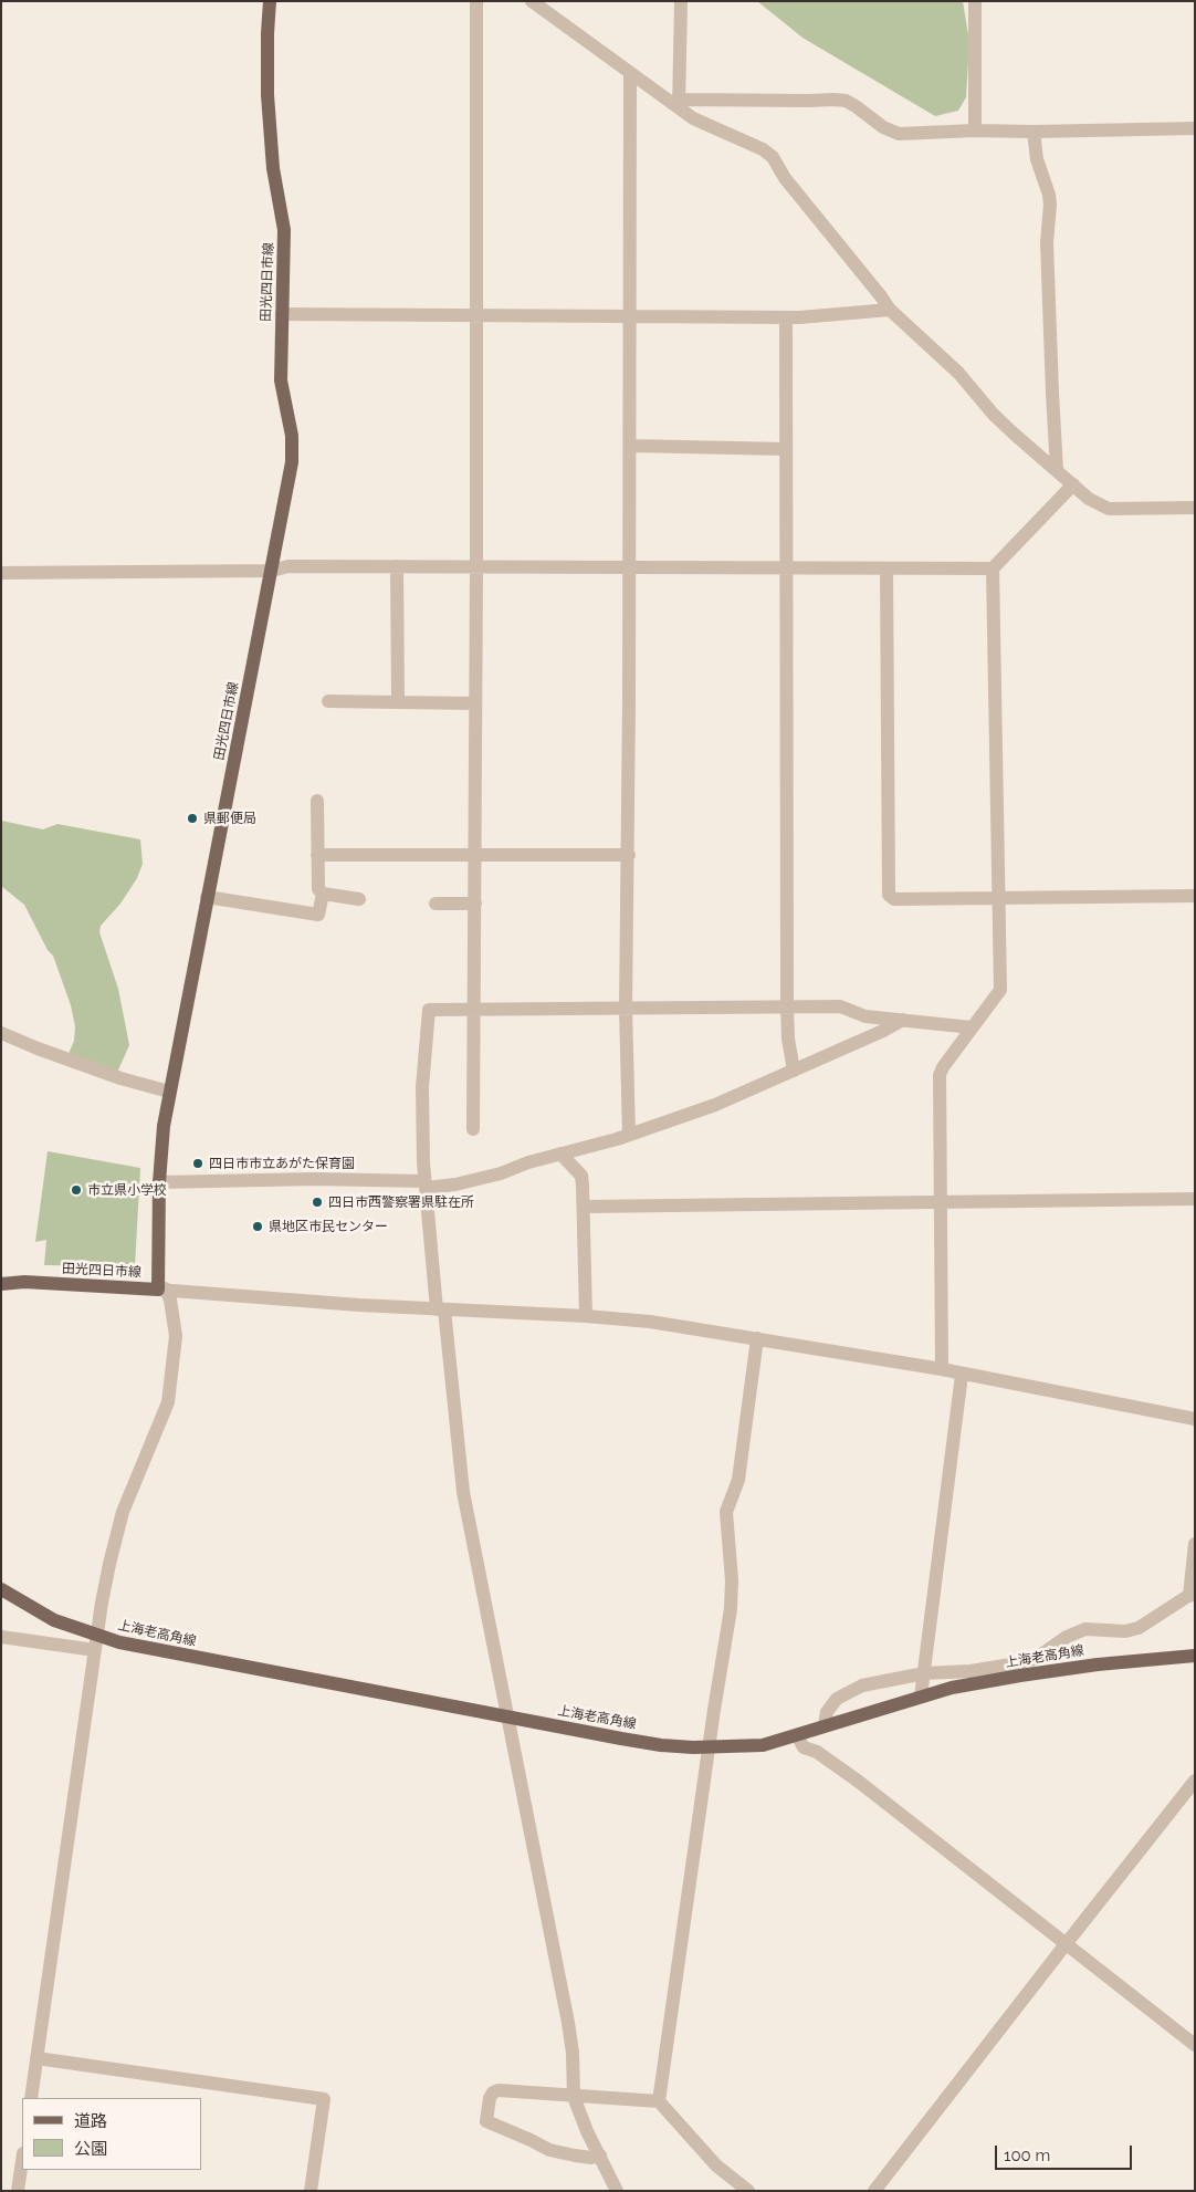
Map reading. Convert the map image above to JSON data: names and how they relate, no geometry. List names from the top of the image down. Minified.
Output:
{"streets":{"main road":["田光四日市線","上海老高角線"]},"places":["県郵便局","四日市市立あがた保育園","市立県小学校","四日市西警察署県駐在所","県地区市民センター"],"legend":["道路","公園"],"scale_bar":"100 m"}
